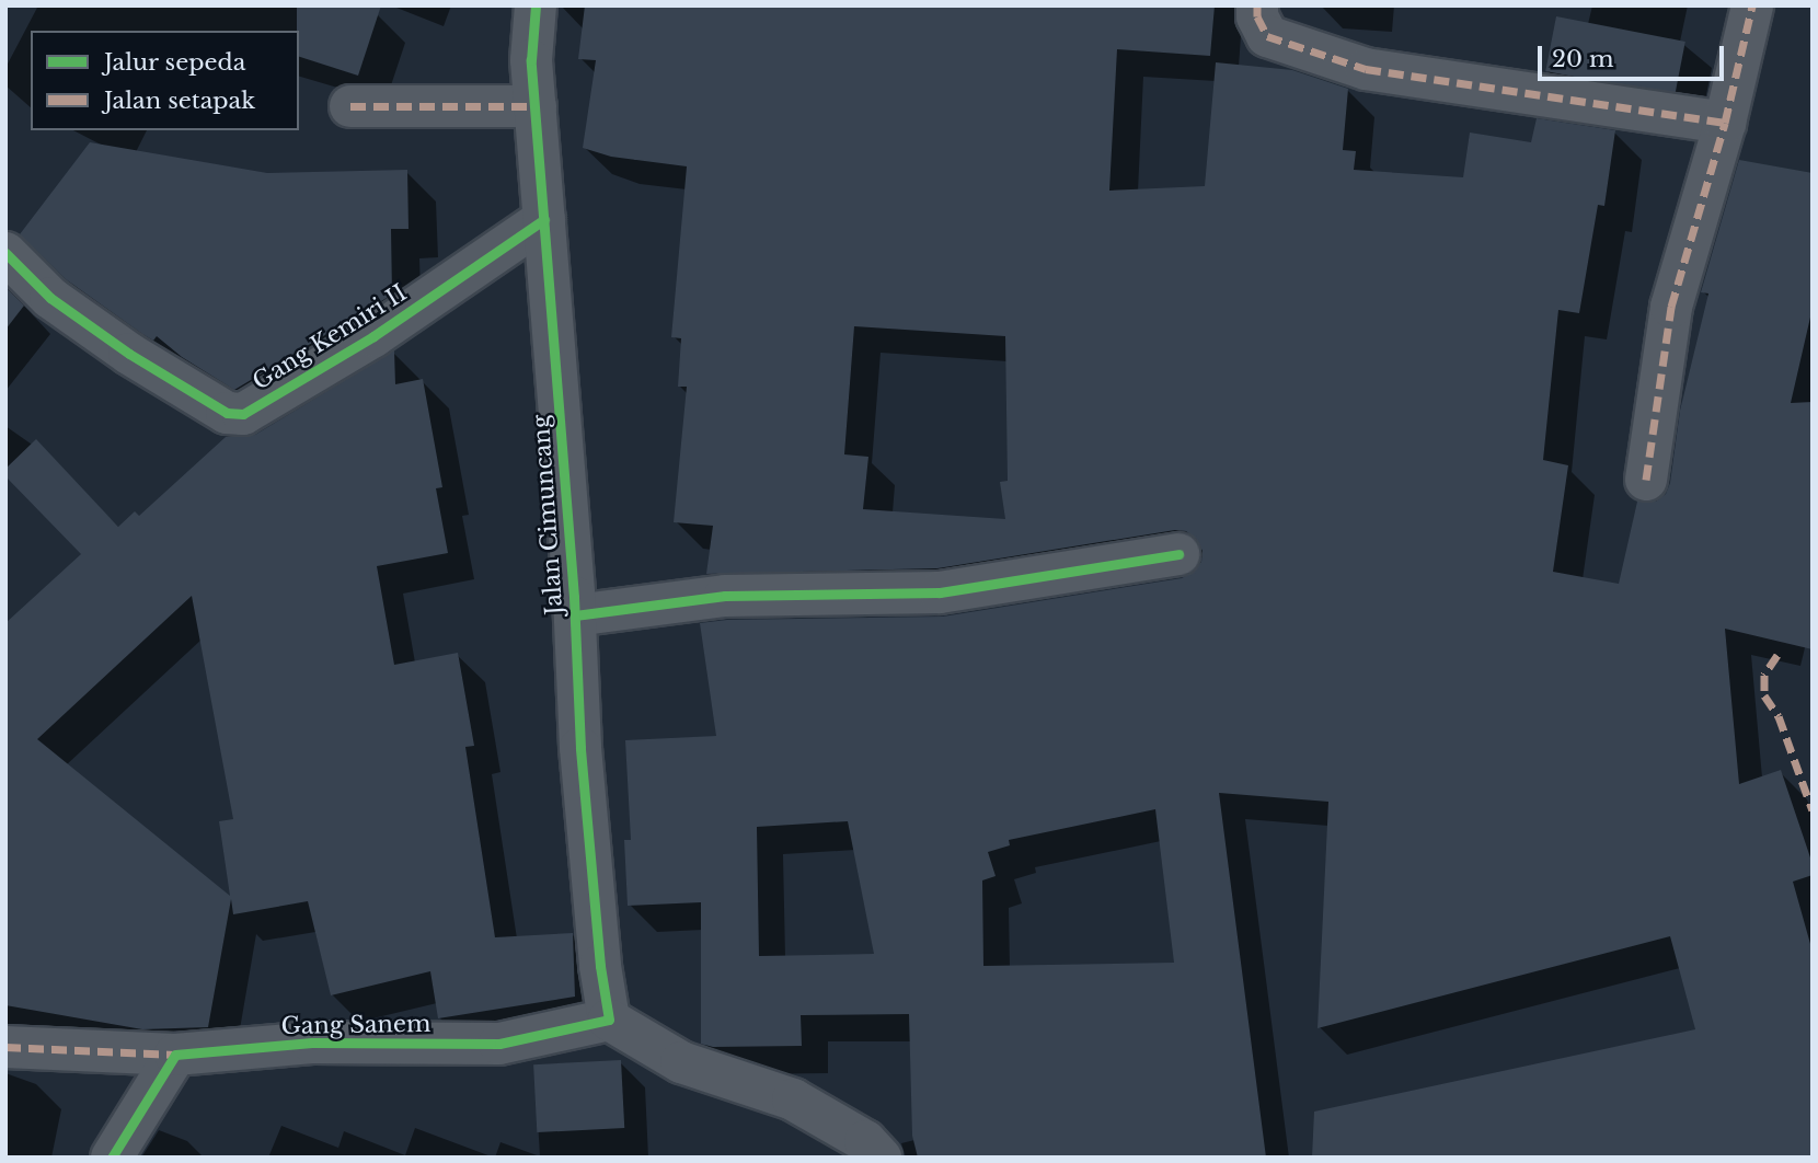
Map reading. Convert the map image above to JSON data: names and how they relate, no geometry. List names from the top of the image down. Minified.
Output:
{"streets":{"street":["Gang Kemiri II","Jalan Cimuncang","Gang Sanem"]},"crossings":[["Gang Kemiri II","Jalan Cimuncang"],["Jalan Cimuncang","Gang Sanem"]],"legend":["Jalur sepeda","Jalan setapak"],"scale_bar":"20 m"}
